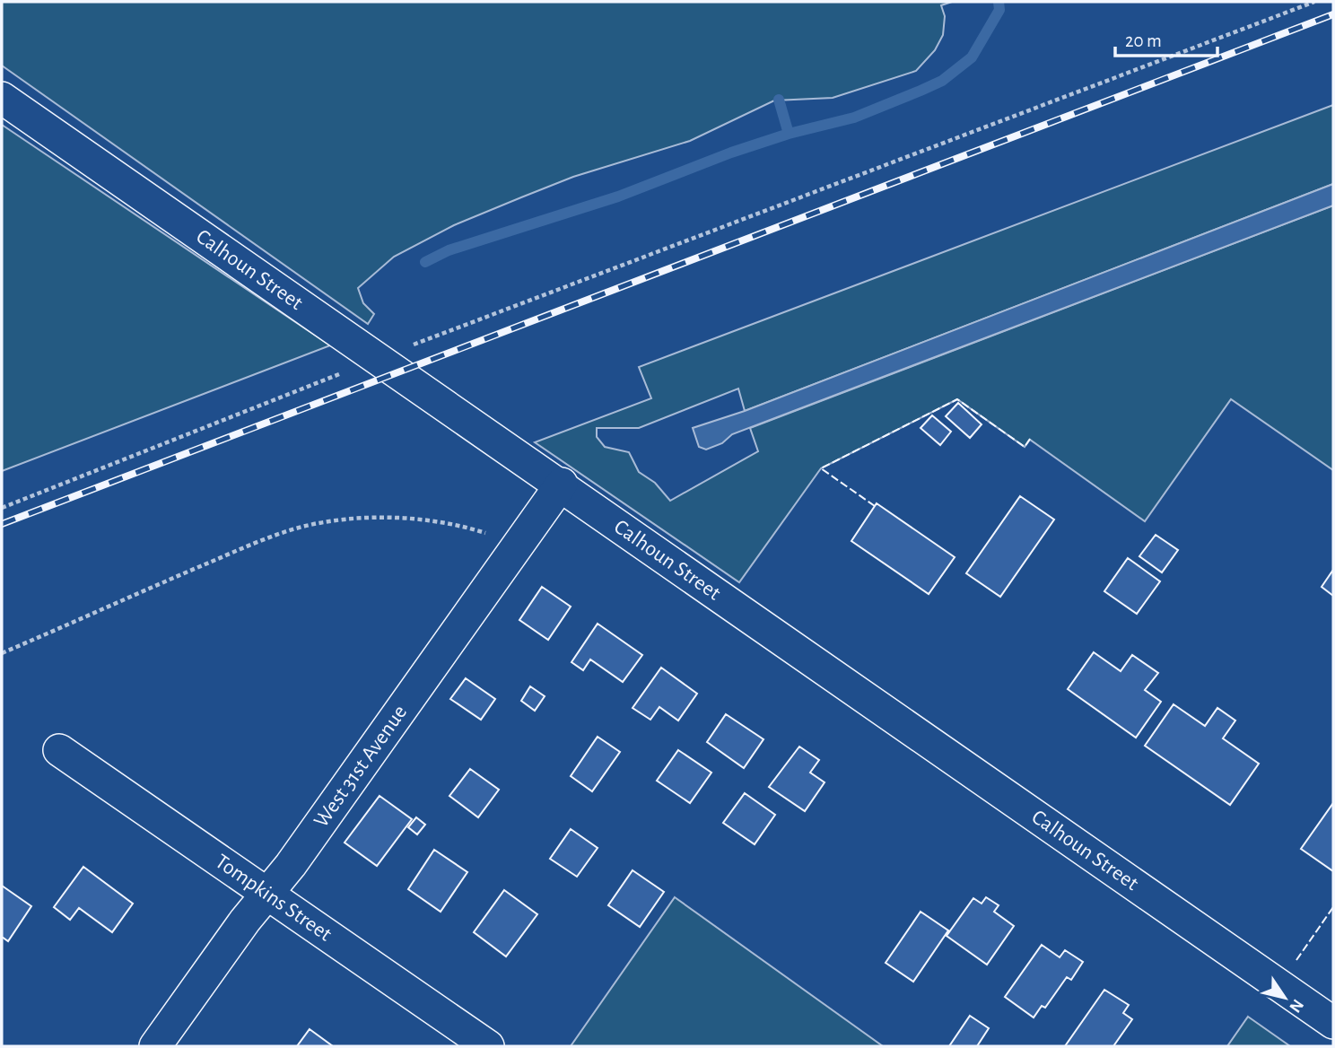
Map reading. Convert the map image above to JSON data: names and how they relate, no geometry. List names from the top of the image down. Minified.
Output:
{"streets":{"street":["Calhoun Street","West 31st Avenue","Tompkins Street"]},"crossings":[["Calhoun Street","West 31st Avenue"],["West 31st Avenue","Tompkins Street"]],"scale_bar":"20 m","north":"bottom right"}
